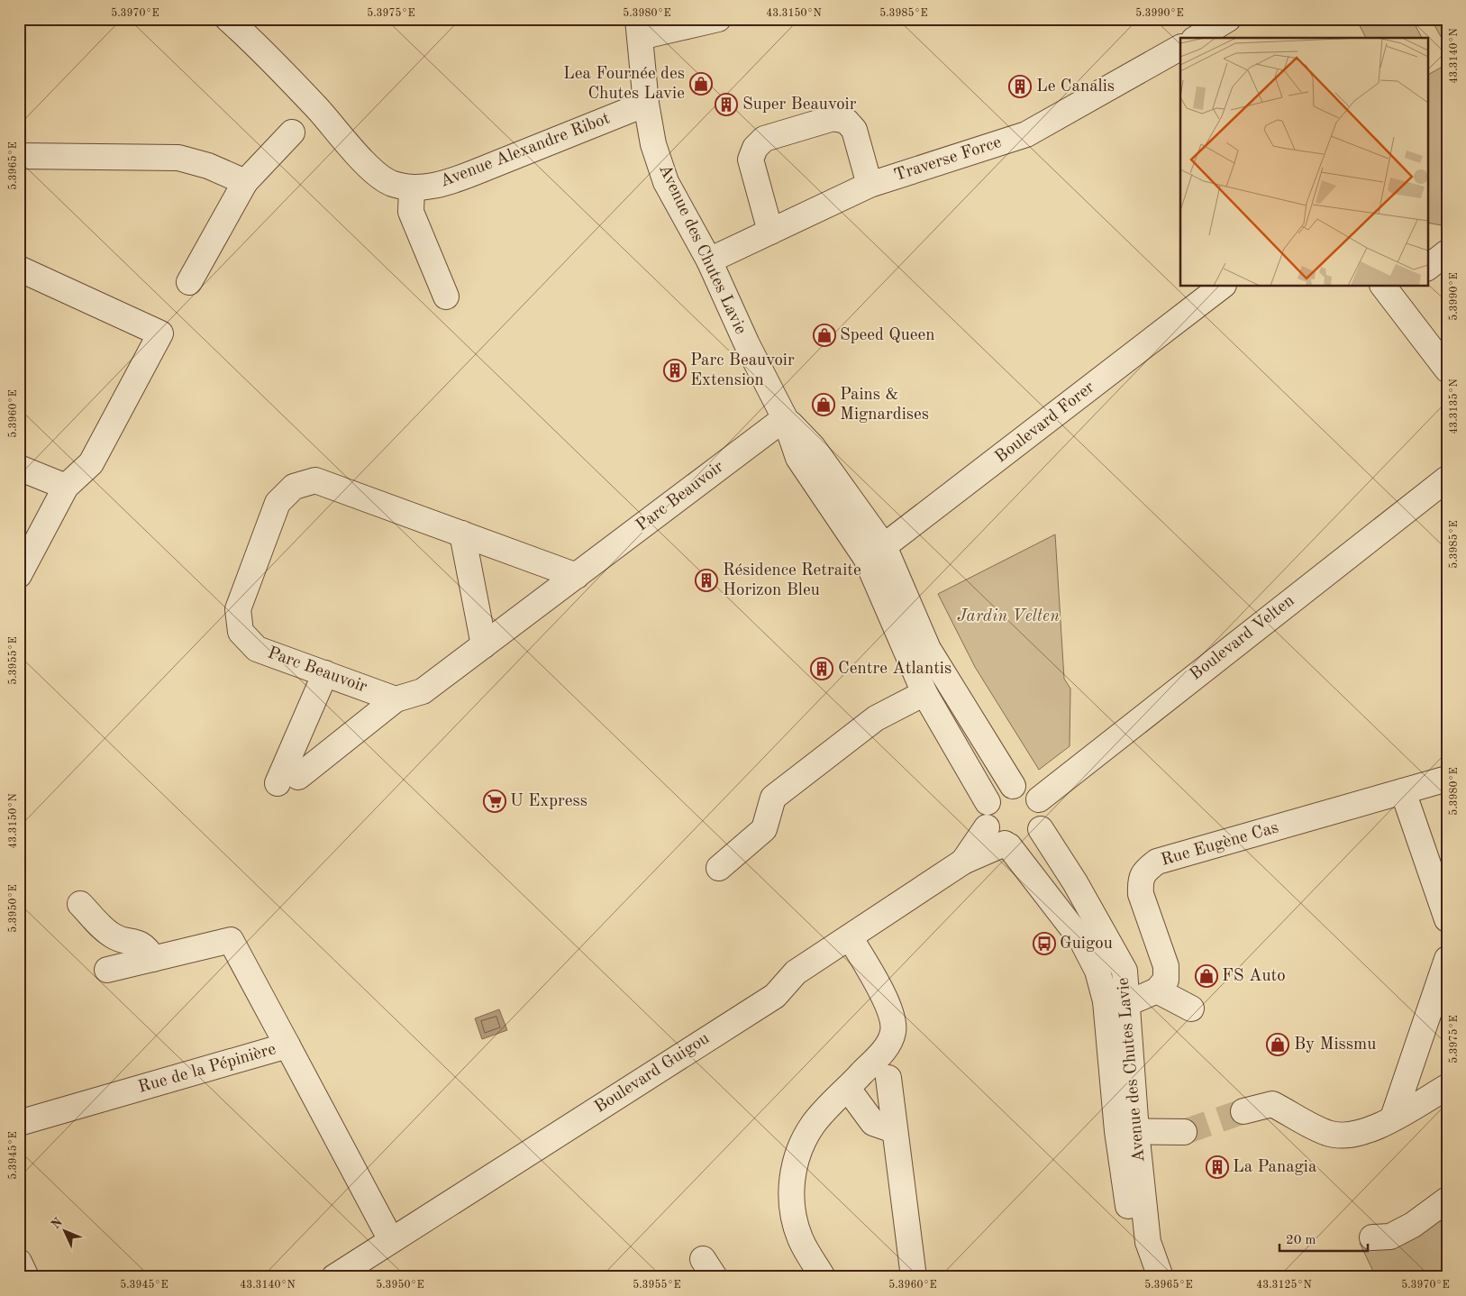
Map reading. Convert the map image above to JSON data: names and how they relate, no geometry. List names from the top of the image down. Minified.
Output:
{"streets":{"street":["Avenue Alexandre Ribot","Traverse Force","Avenue des Chutes Lavie","Boulevard Forer","Parc Beauvoir","Boulevard Velten","Rue Eugène Cas","Rue de la Pépinière","Boulevard Guigou"]},"crossings":[["Avenue Alexandre Ribot","Avenue des Chutes Lavie"],["Traverse Force","Avenue des Chutes Lavie"],["Avenue des Chutes Lavie","Boulevard Forer"],["Avenue des Chutes Lavie","Parc Beauvoir"],["Avenue des Chutes Lavie","Boulevard Velten"],["Avenue des Chutes Lavie","Boulevard Guigou"],["Boulevard Velten","Boulevard Guigou"],["Rue de la Pépinière","Boulevard Guigou"]],"parks":["Jardin Velten"],"places":{"shop":["Lea Fournée des Chutes Lavie","Speed Queen","Pains & Mignardises","FS Auto","By Missmu"],"building":["Le Canalis","Super Beauvoir","Parc Beauvoir Extension","Résidence Retraite Horizon Bleu","Centre Atlantis","La Panagia"],"supermarket":["U Express"],"bus stop":["Guigou"]},"scale_bar":"20 m","north":"top left","coordinates":["5.3970°E","5.3975°E","5.3980°E","43.3150°N","5.3985°E","5.3990°E","43.3140°N","5.3965°E","43.3135°N","5.3960°E","5.3955°E","5.3950°E","5.3945°E","43.3125°N"]}
